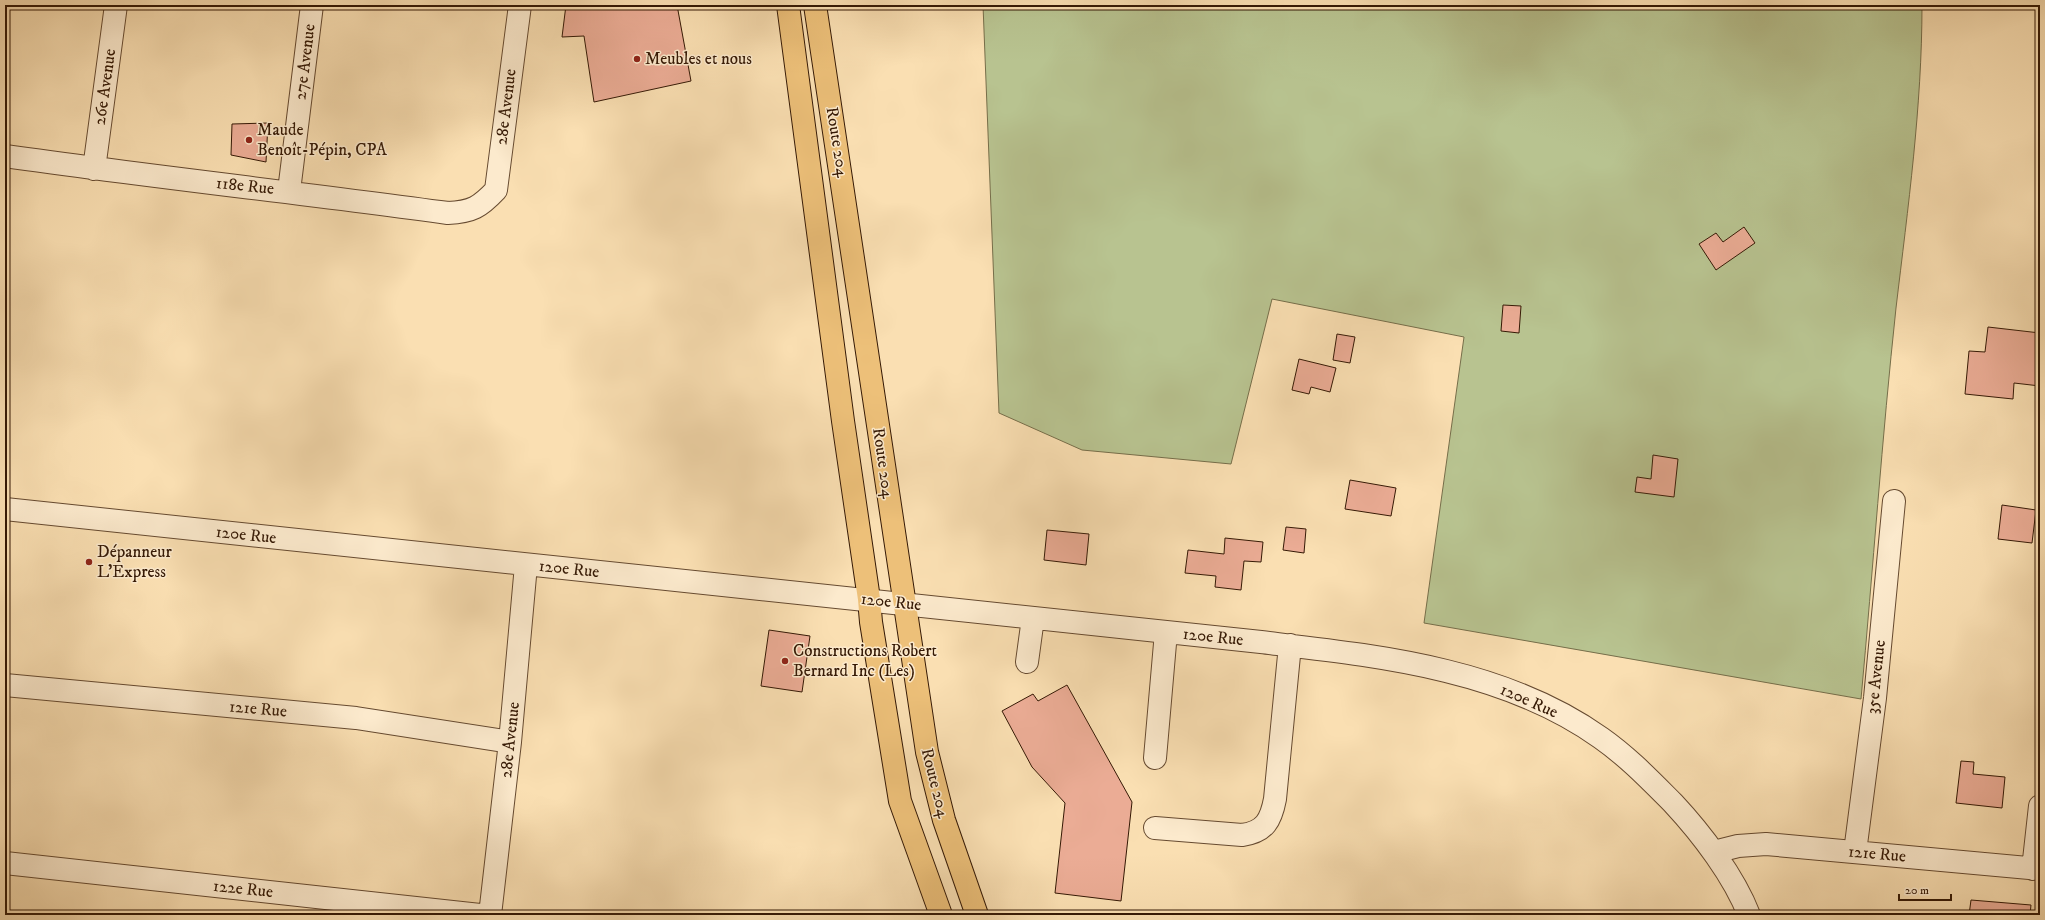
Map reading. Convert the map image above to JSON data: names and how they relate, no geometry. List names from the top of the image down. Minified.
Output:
{"streets":{"main road":["Route 204"],"street":["27e Avenue","26e Avenue","28e Avenue","118e Rue","120e Rue","35e Avenue","121e Rue","122e Rue"]},"crossings":[["27e Avenue","118e Rue"],["26e Avenue","118e Rue"],["28e Avenue","118e Rue"],["28e Avenue","120e Rue"],["28e Avenue","121e Rue"],["Route 204","120e Rue"],["120e Rue","121e Rue"],["35e Avenue","121e Rue"]],"places":["Meubles et nous","Maude Benoît-Pépin, CPA","Dépanneur L'Express","Constructions Robert Bernard Inc (Les)"],"scale_bar":"20 m"}
